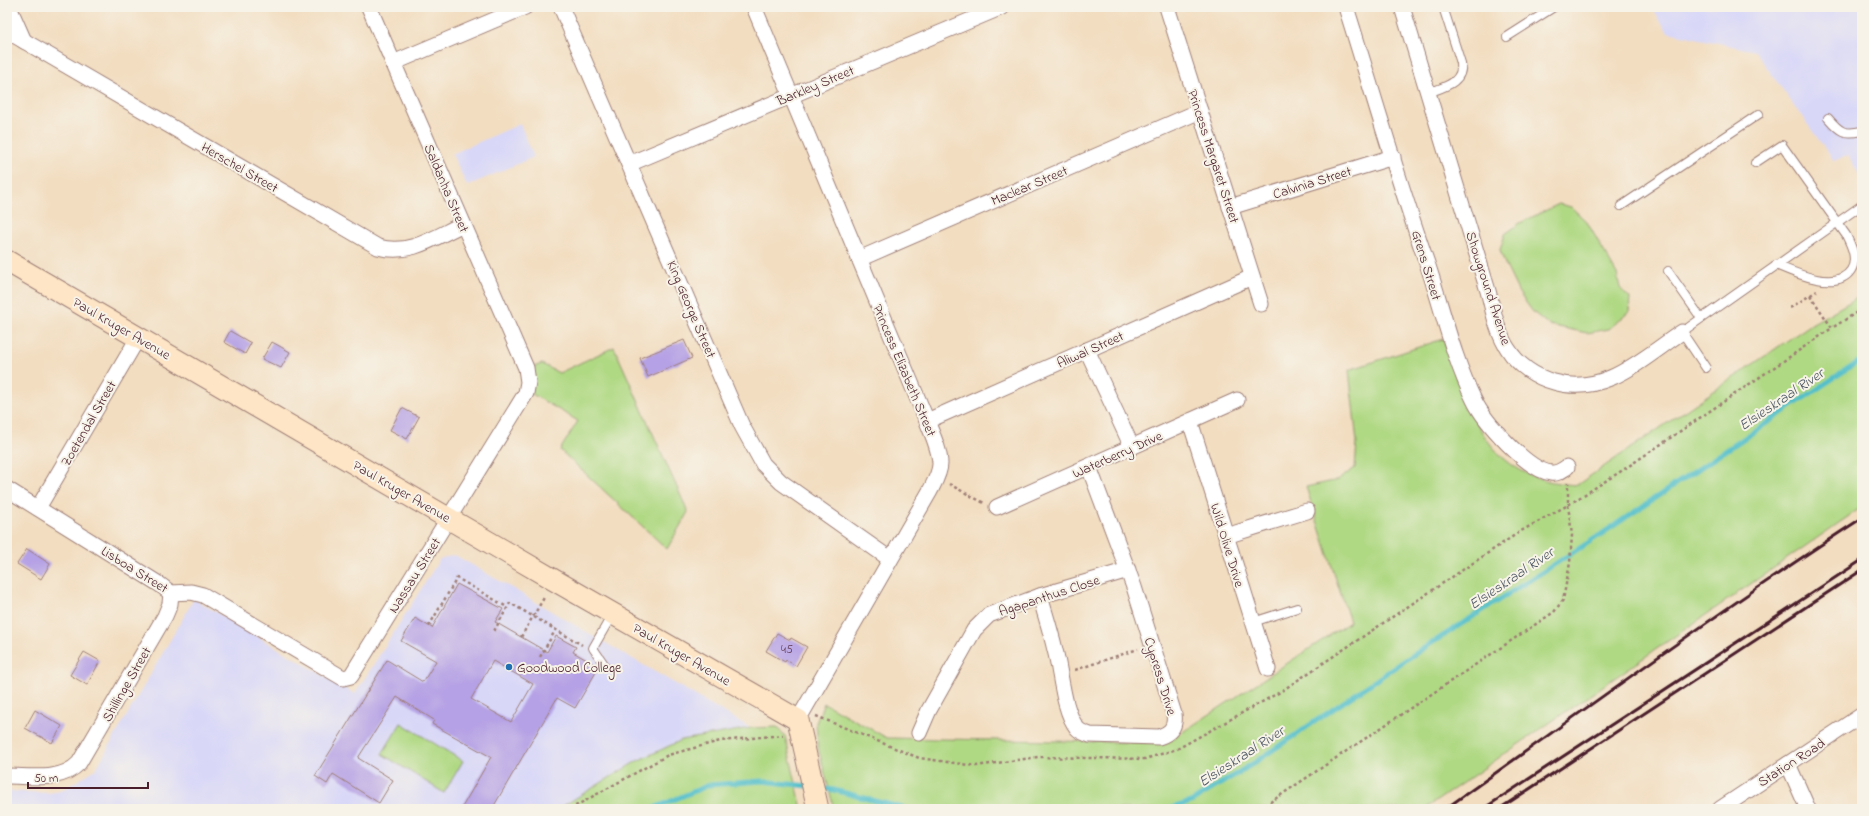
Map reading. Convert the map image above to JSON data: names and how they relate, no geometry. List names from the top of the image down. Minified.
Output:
{"streets":{"street":["Barkley Street","Princess Margaret Street","Herschel Street","Calvinia Street","Maclear Street","Saldanha Street","Grens Street","Showground Avenue","King George Street","Paul Kruger Avenue","Aliwal Street","Princess Elizabeth Street","Zoetendal Street","Waterberry Drive","Wild Olive Drive","Lisboa Street","Nassau Street","Agapanthus Close","Cypress Drive","Shillinge Street","Station Road"]},"crossings":[["Barkley Street","King George Street"],["Barkley Street","Princess Elizabeth Street"],["Princess Margaret Street","Calvinia Street"],["Princess Margaret Street","Maclear Street"],["Princess Margaret Street","Aliwal Street"],["Herschel Street","Saldanha Street"],["Calvinia Street","Grens Street"],["Maclear Street","Princess Elizabeth Street"],["Saldanha Street","Nassau Street"],["King George Street","Princess Elizabeth Street"],["Paul Kruger Avenue","Princess Elizabeth Street"],["Paul Kruger Avenue","Zoetendal Street"],["Paul Kruger Avenue","Nassau Street"],["Aliwal Street","Princess Elizabeth Street"],["Zoetendal Street","Lisboa Street"],["Waterberry Drive","Wild Olive Drive"],["Waterberry Drive","Cypress Drive"],["Lisboa Street","Nassau Street"],["Lisboa Street","Shillinge Street"],["Agapanthus Close","Cypress Drive"]],"water":["Elsieskraal River"],"places":["Goodwood College"],"house_numbers":["45"],"scale_bar":"50 m"}
